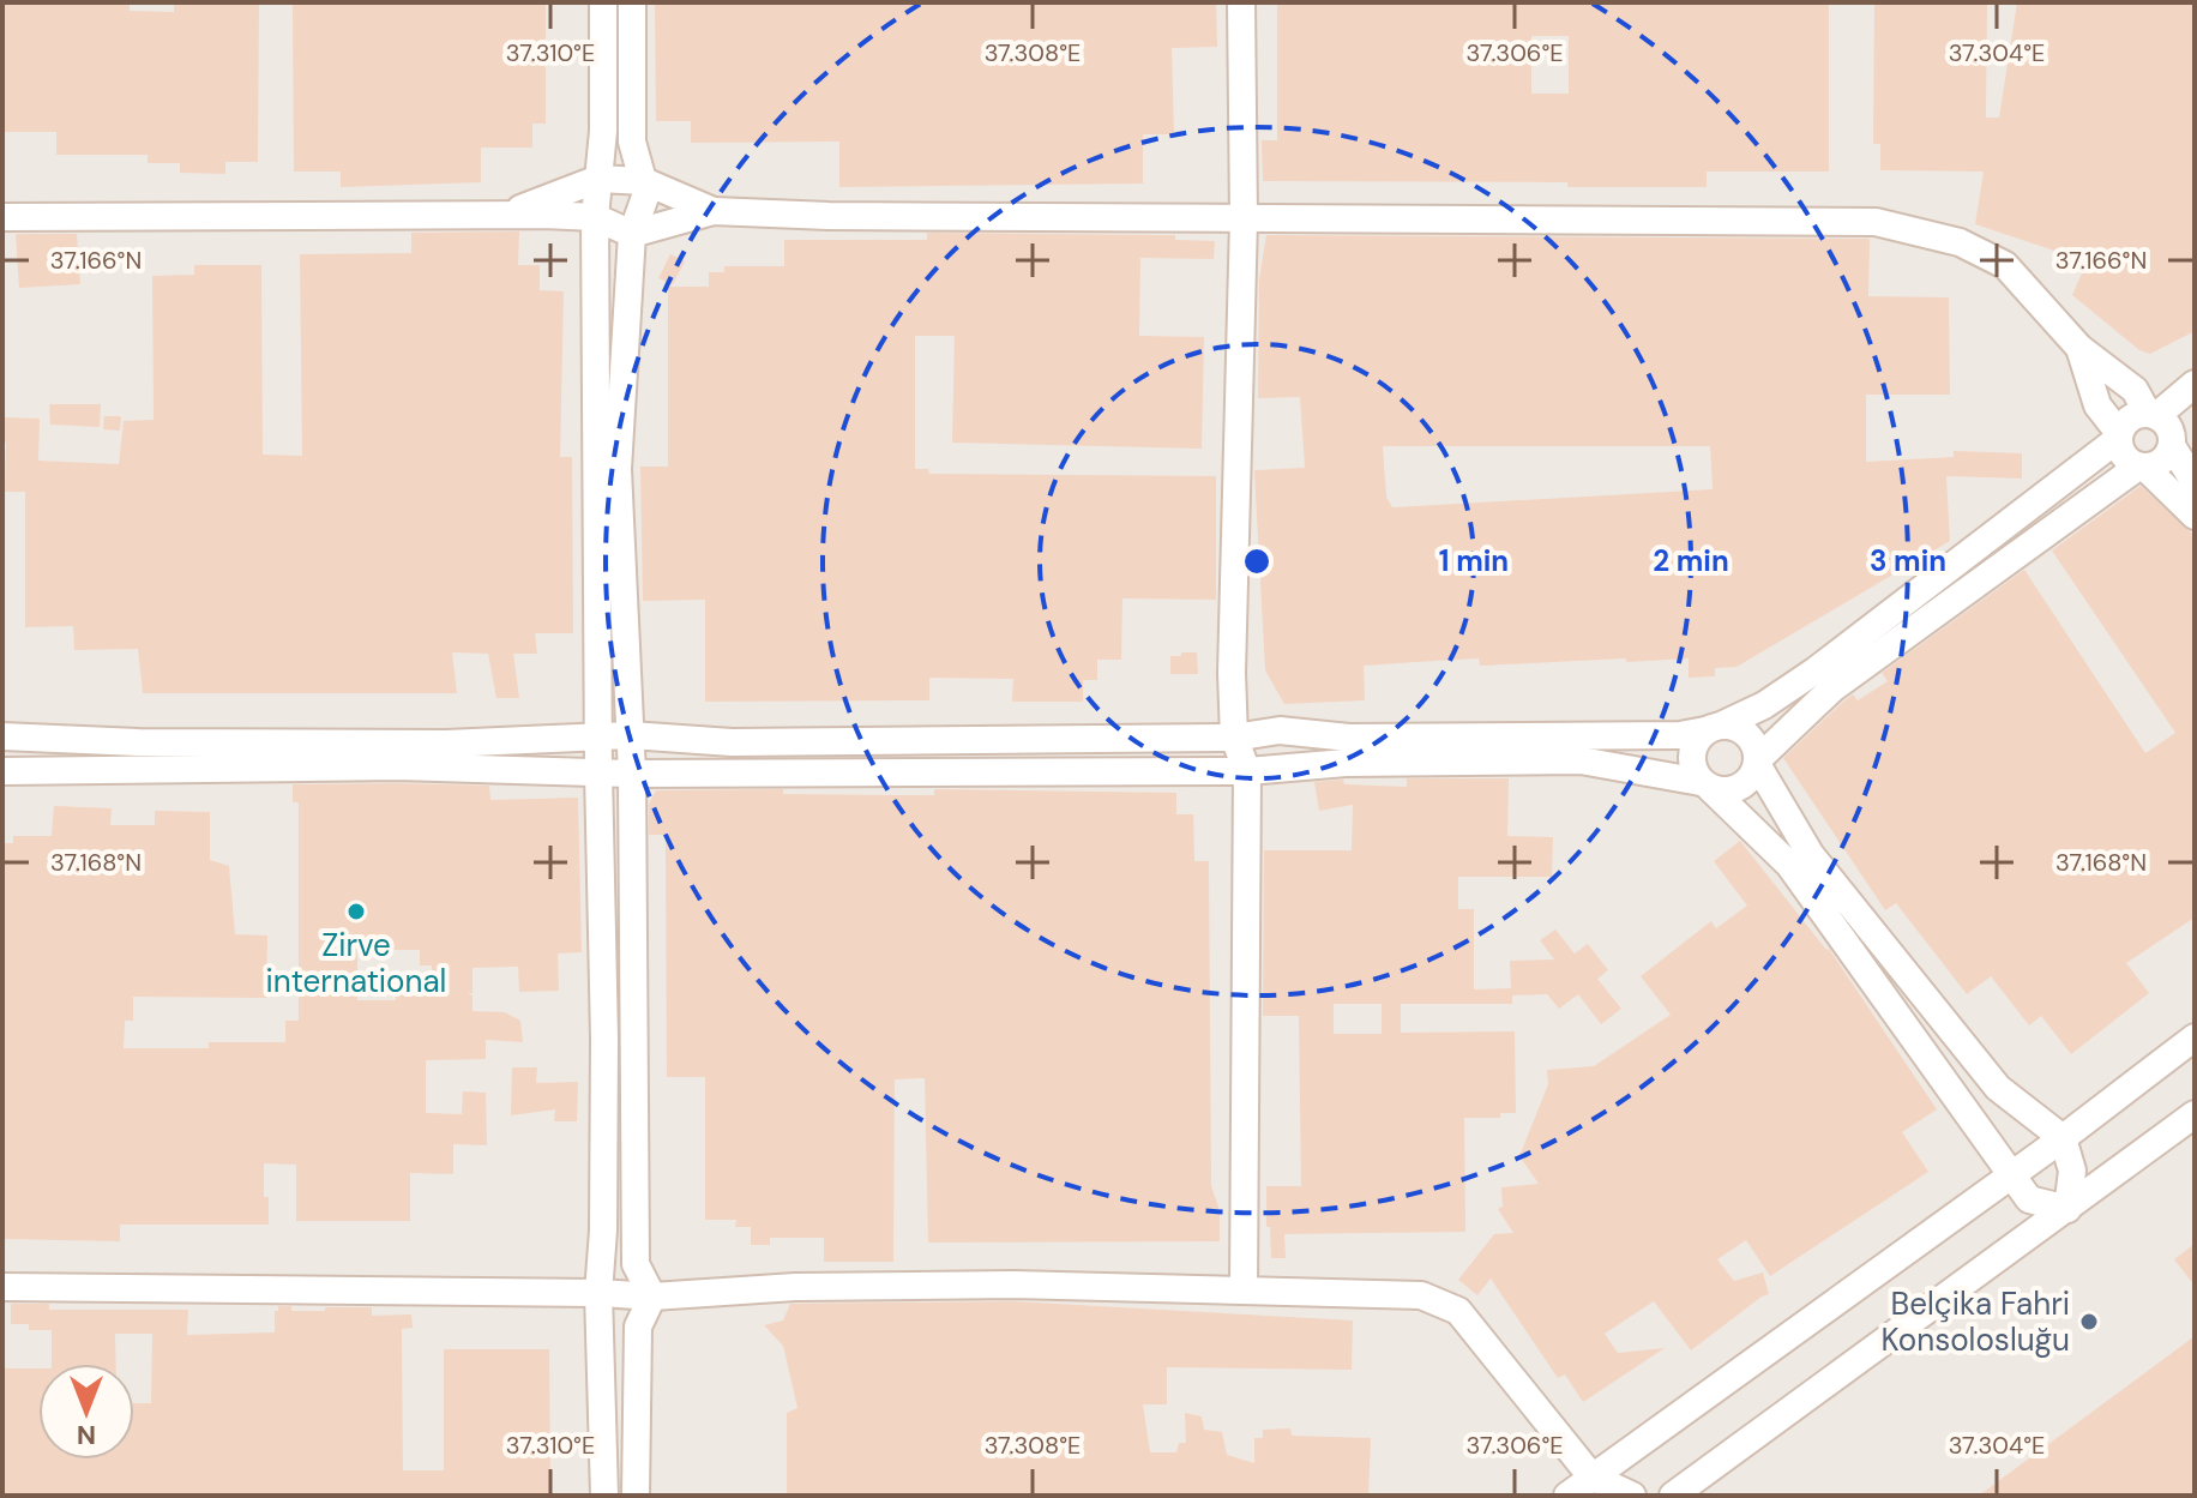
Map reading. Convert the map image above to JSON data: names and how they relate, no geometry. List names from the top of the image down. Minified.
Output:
{"places":["Zirve international","Belçika Fahri Konsolosluğu"],"north":"bottom","coordinates":["37.310°E","37.308°E","37.306°E","37.304°E","37.166°N","37.168°N"],"rings":["1 min","2 min","3 min"]}
